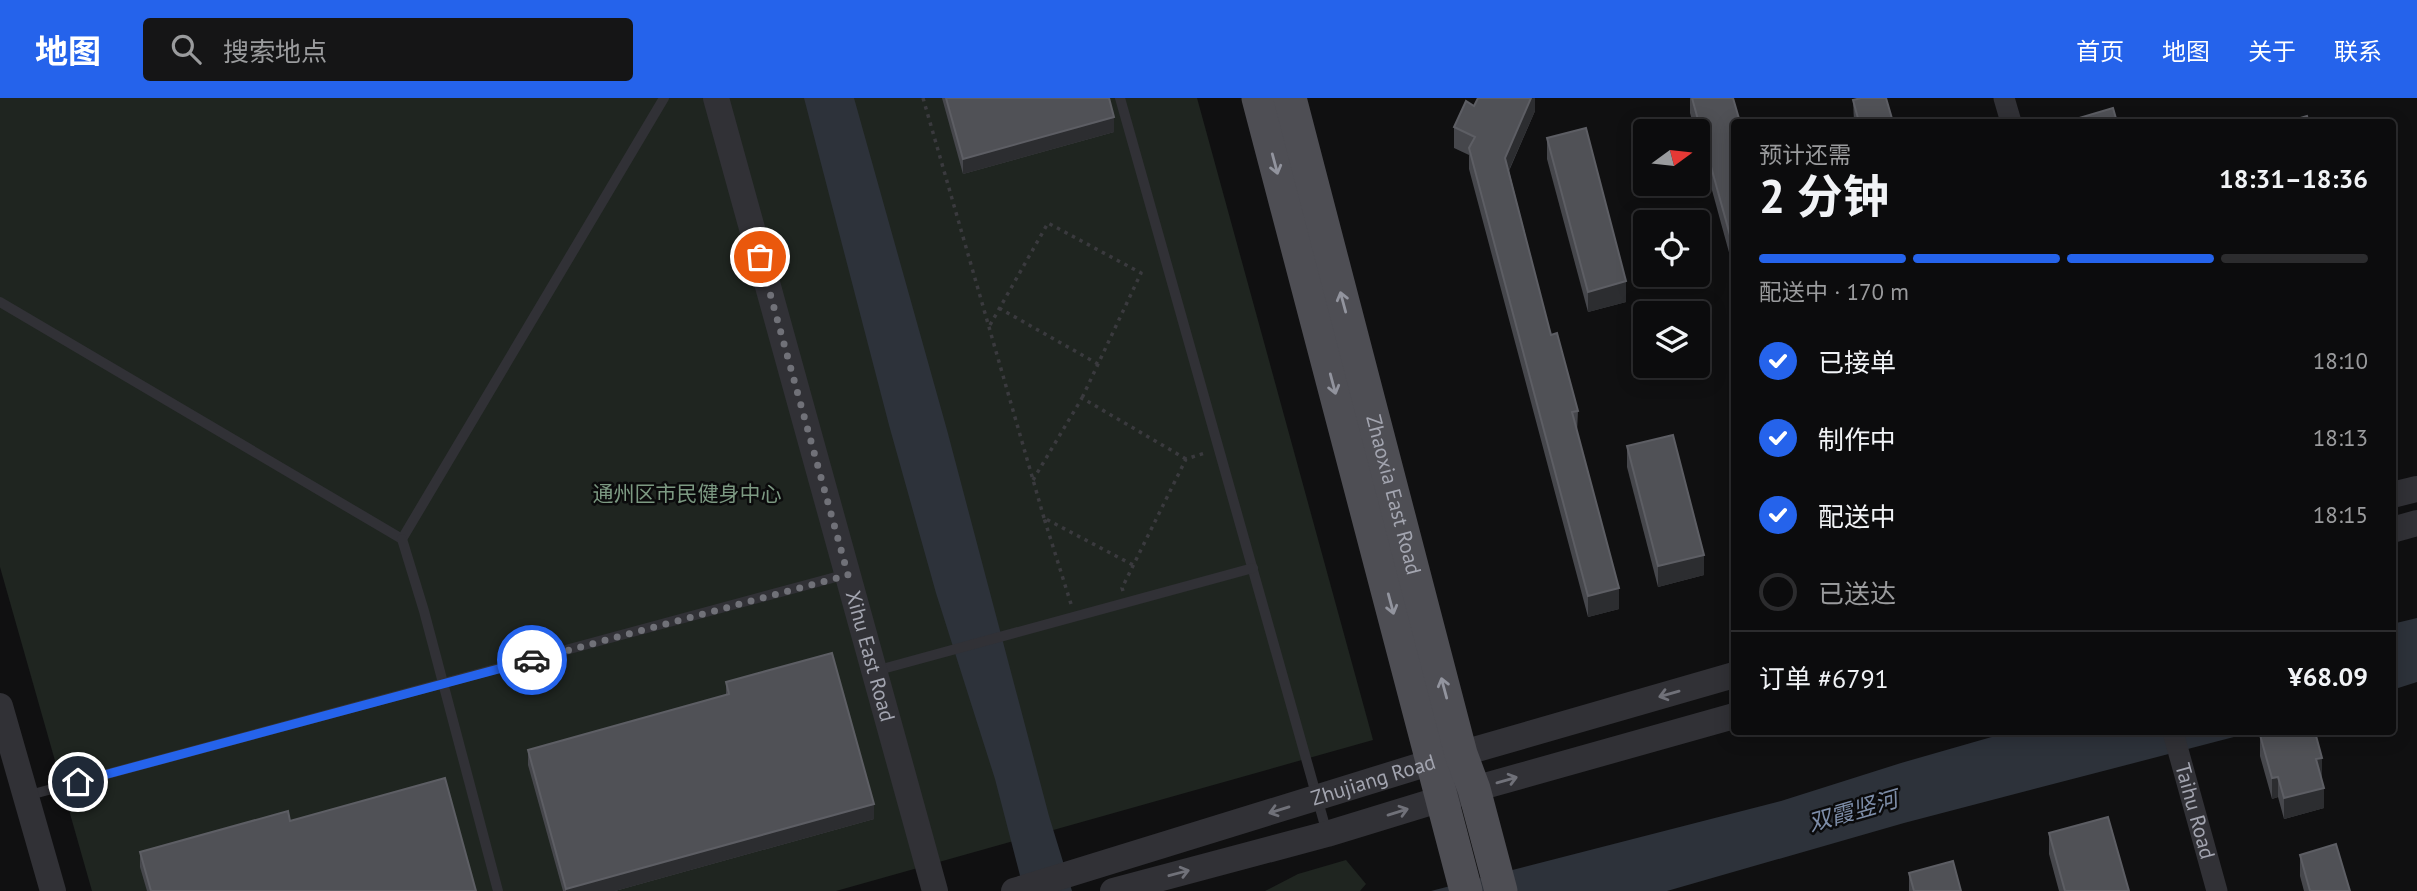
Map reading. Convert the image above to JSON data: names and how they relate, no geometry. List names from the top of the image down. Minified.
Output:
{"streets":{"main road":["Zhaoxia East Road"],"street":["Xihu East Road","Zhujiang Road","Taihu Road"]},"crossings":[["Zhaoxia East Road","Zhujiang Road"]],"water":["双霞竖河"],"parks":["通州区市民健身中心"],"north":"right","page":{"header":"地图","search":"搜索地点","nav":["首页","地图","关于","联系"],"heading":["2 分钟","预计还需","18:31–18:36"],"panel":["订单 #6791","¥68.09"],"bar":"配送中 · 170 m","list":[["已接单","18:10"],["制作中","18:13"],["配送中","18:15"],"已送达"]}}
